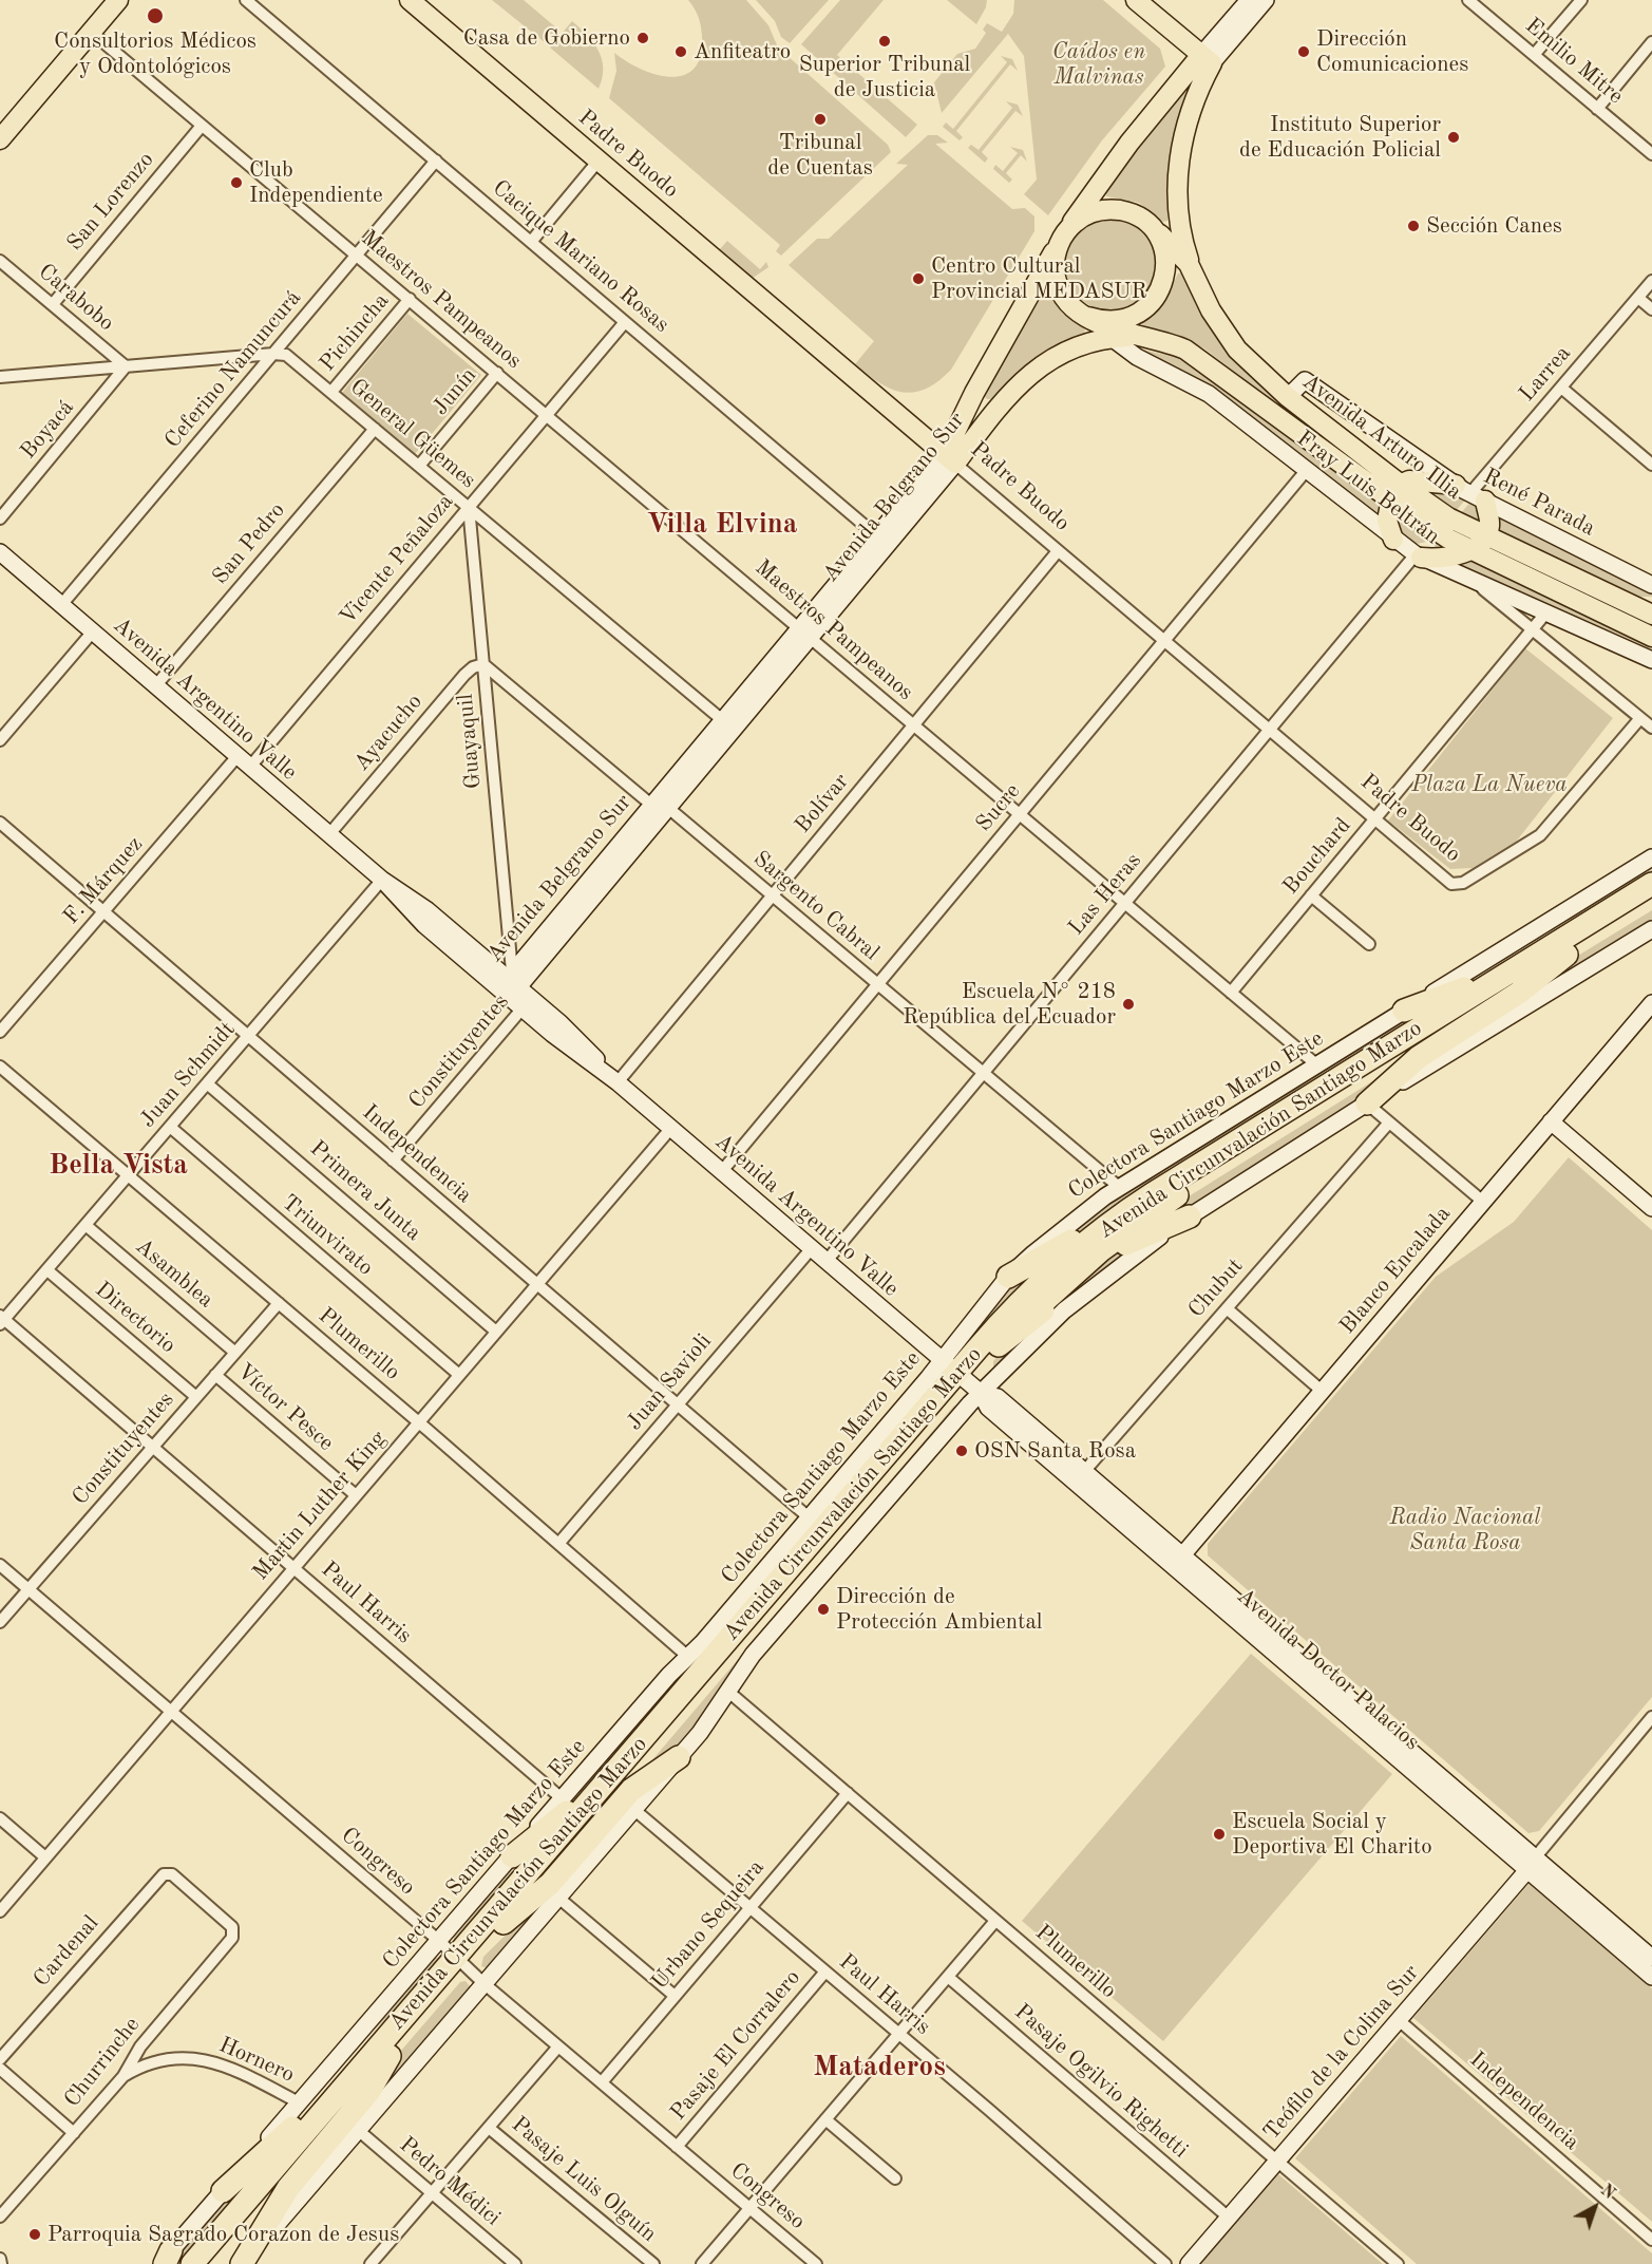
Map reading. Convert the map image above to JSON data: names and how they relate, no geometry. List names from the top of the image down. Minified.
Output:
{"streets":{"highway":["Avenida Circunvalación Santiago Marzo"],"main road":["Padre Buodo","Avenida Arturo Illia","Avenida Belgrano Sur"],"street":["Emilio Mitre","San Lorenzo","Cacique Mariano Rosas","Carabobo","Maestros Pampeanos","Pichincha","Ceferino Namuncurá","Larrea","Junín","Boyacá","General Güemes","Fray Luis Beltrán","René Parada","San Pedro","Vicente Peñaloza","Avenida Argentino Valle","Ayacucho","Guayaquil","Bolívar","Sucre","Bouchard","F. Márquez","Las Heras","Sargento Cabral","Constituyentes","Juan Schmidt","Colectora Santiago Marzo Este","Independencia","Primera Junta","Triunvirato","Blanco Encalada","Asamblea","Chubut","Directorio","Plumerillo","Juan Savioli","Víctor Pesce","Martin Luther King","Paul Harris","Avenida Doctor Palacios","Congreso","Urbano Sequeira","Cardenal","Pasaje El Corralero","Teófilo de la Colina Sur","Hornero","Churrinche","Pasaje Ogilvio Righetti","Pasaje Luis Olguín","Pedro Médici"]},"crossings":[["Padre Buodo","Fray Luis Beltrán"],["Padre Buodo","Avenida Belgrano Sur"],["Padre Buodo","Bolívar"],["Padre Buodo","Sucre"],["Padre Buodo","Bouchard"],["Padre Buodo","Las Heras"],["San Lorenzo","Carabobo"],["San Lorenzo","Maestros Pampeanos"],["Cacique Mariano Rosas","Ceferino Namuncurá"],["Cacique Mariano Rosas","Avenida Belgrano Sur"],["Cacique Mariano Rosas","Vicente Peñaloza"],["Carabobo","Boyacá"],["Carabobo","General Güemes"],["Maestros Pampeanos","Pichincha"],["Maestros Pampeanos","Ceferino Namuncurá"],["Maestros Pampeanos","Junín"],["Maestros Pampeanos","Avenida Belgrano Sur"],["Maestros Pampeanos","Vicente Peñaloza"],["Maestros Pampeanos","Bolívar"],["Maestros Pampeanos","Sucre"],["Maestros Pampeanos","Bouchard"],["Maestros Pampeanos","Las Heras"],["Maestros Pampeanos","Colectora Santiago Marzo Este"],["Pichincha","General Güemes"],["Ceferino Namuncurá","General Güemes"],["Ceferino Namuncurá","Avenida Argentino Valle"],["Larrea","René Parada"],["Junín","General Güemes"],["Boyacá","General Güemes"],["General Güemes","Avenida Belgrano Sur"],["General Güemes","San Pedro"],["General Güemes","Vicente Peñaloza"],["General Güemes","Guayaquil"],["Avenida Arturo Illia","Fray Luis Beltrán"],["Avenida Arturo Illia","Avenida Belgrano Sur"],["Avenida Arturo Illia","René Parada"],["Fray Luis Beltrán","Avenida Belgrano Sur"],["Fray Luis Beltrán","Sucre"],["Fray Luis Beltrán","Bouchard"],["Fray Luis Beltrán","Las Heras"],["Avenida Belgrano Sur","Avenida Argentino Valle"],["Avenida Belgrano Sur","Guayaquil"],["Avenida Belgrano Sur","Sargento Cabral"],["San Pedro","Avenida Argentino Valle"],["Vicente Peñaloza","Avenida Argentino Valle"],["Vicente Peñaloza","Guayaquil"],["Vicente Peñaloza","F. Márquez"],["Avenida Argentino Valle","Ayacucho"],["Avenida Argentino Valle","Guayaquil"],["Avenida Argentino Valle","Bolívar"],["Avenida Argentino Valle","Sucre"],["Avenida Argentino Valle","F. Márquez"],["Avenida Argentino Valle","Las Heras"],["Avenida Argentino Valle","Constituyentes"],["Avenida Argentino Valle","Juan Schmidt"],["Avenida Argentino Valle","Colectora Santiago Marzo Este"],["Avenida Argentino Valle","Avenida Circunvalación Santiago Marzo"],["Avenida Argentino Valle","Juan Savioli"],["Avenida Argentino Valle","Martin Luther King"],["Avenida Argentino Valle","Avenida Doctor Palacios"],["Ayacucho","Guayaquil"],["Ayacucho","Sargento Cabral"],["Guayaquil","Sargento Cabral"],["Bolívar","Sargento Cabral"],["Sucre","Sargento Cabral"],["F. Márquez","Independencia"],["Las Heras","Sargento Cabral"],["Sargento Cabral","Colectora Santiago Marzo Este"],["Constituyentes","Independencia"],["Constituyentes","Asamblea"],["Constituyentes","Directorio"],["Constituyentes","Plumerillo"],["Constituyentes","Víctor Pesce"],["Constituyentes","Paul Harris"],["Constituyentes","Congreso"],["Juan Schmidt","Independencia"],["Juan Schmidt","Primera Junta"],["Juan Schmidt","Triunvirato"],["Juan Schmidt","Asamblea"],["Juan Schmidt","Directorio"],["Juan Schmidt","Plumerillo"],["Juan Schmidt","Paul Harris"],["Colectora Santiago Marzo Este","Avenida Circunvalación Santiago Marzo"],["Colectora Santiago Marzo Este","Independencia"],["Colectora Santiago Marzo Este","Plumerillo"],["Colectora Santiago Marzo Este","Paul Harris"],["Colectora Santiago Marzo Este","Avenida Doctor Palacios"],["Colectora Santiago Marzo Este","Congreso"],["Colectora Santiago Marzo Este","Hornero"],["Colectora Santiago Marzo Este","Pedro Médici"],["Avenida Circunvalación Santiago Marzo","Plumerillo"],["Avenida Circunvalación Santiago Marzo","Avenida Doctor Palacios"],["Avenida Circunvalación Santiago Marzo","Congreso"],["Independencia","Juan Savioli"],["Independencia","Martin Luther King"],["Independencia","Teófilo de la Colina Sur"],["Primera Junta","Martin Luther King"],["Triunvirato","Martin Luther King"],["Blanco Encalada","Avenida Doctor Palacios"],["Chubut","Avenida Doctor Palacios"],["Plumerillo","Juan Savioli"],["Plumerillo","Martin Luther King"],["Plumerillo","Urbano Sequeira"],["Plumerillo","Teófilo de la Colina Sur"],["Víctor Pesce","Martin Luther King"],["Martin Luther King","Paul Harris"],["Martin Luther King","Congreso"],["Paul Harris","Urbano Sequeira"],["Paul Harris","Pasaje El Corralero"],["Avenida Doctor Palacios","Teófilo de la Colina Sur"],["Congreso","Urbano Sequeira"],["Congreso","Pasaje El Corralero"],["Cardenal","Churrinche"],["Teófilo de la Colina Sur","Pasaje Ogilvio Righetti"],["Hornero","Churrinche"]],"districts":["Villa Elvina","Bella Vista","Mataderos"],"parks":["Caídos en Malvinas","Plaza La Nueva","Radio Nacional Santa Rosa"],"places":["Consultorios Médicos y Odontológicos","Casa de Gobierno","Superior Tribunal de Justicia","Anfiteatro","Dirección Comunicaciones","Tribunal de Cuentas","Instituto Superior de Educación Policial","Club Independiente","Sección Canes","Centro Cultural Provincial MEDASUR","Escuela N° 218 República del Ecuador","OSN Santa Rosa","Dirección de Protección Ambiental","Escuela Social y Deportiva El Charito","Parroquia Sagrado Corazon de Jesus"],"north":"top right"}
